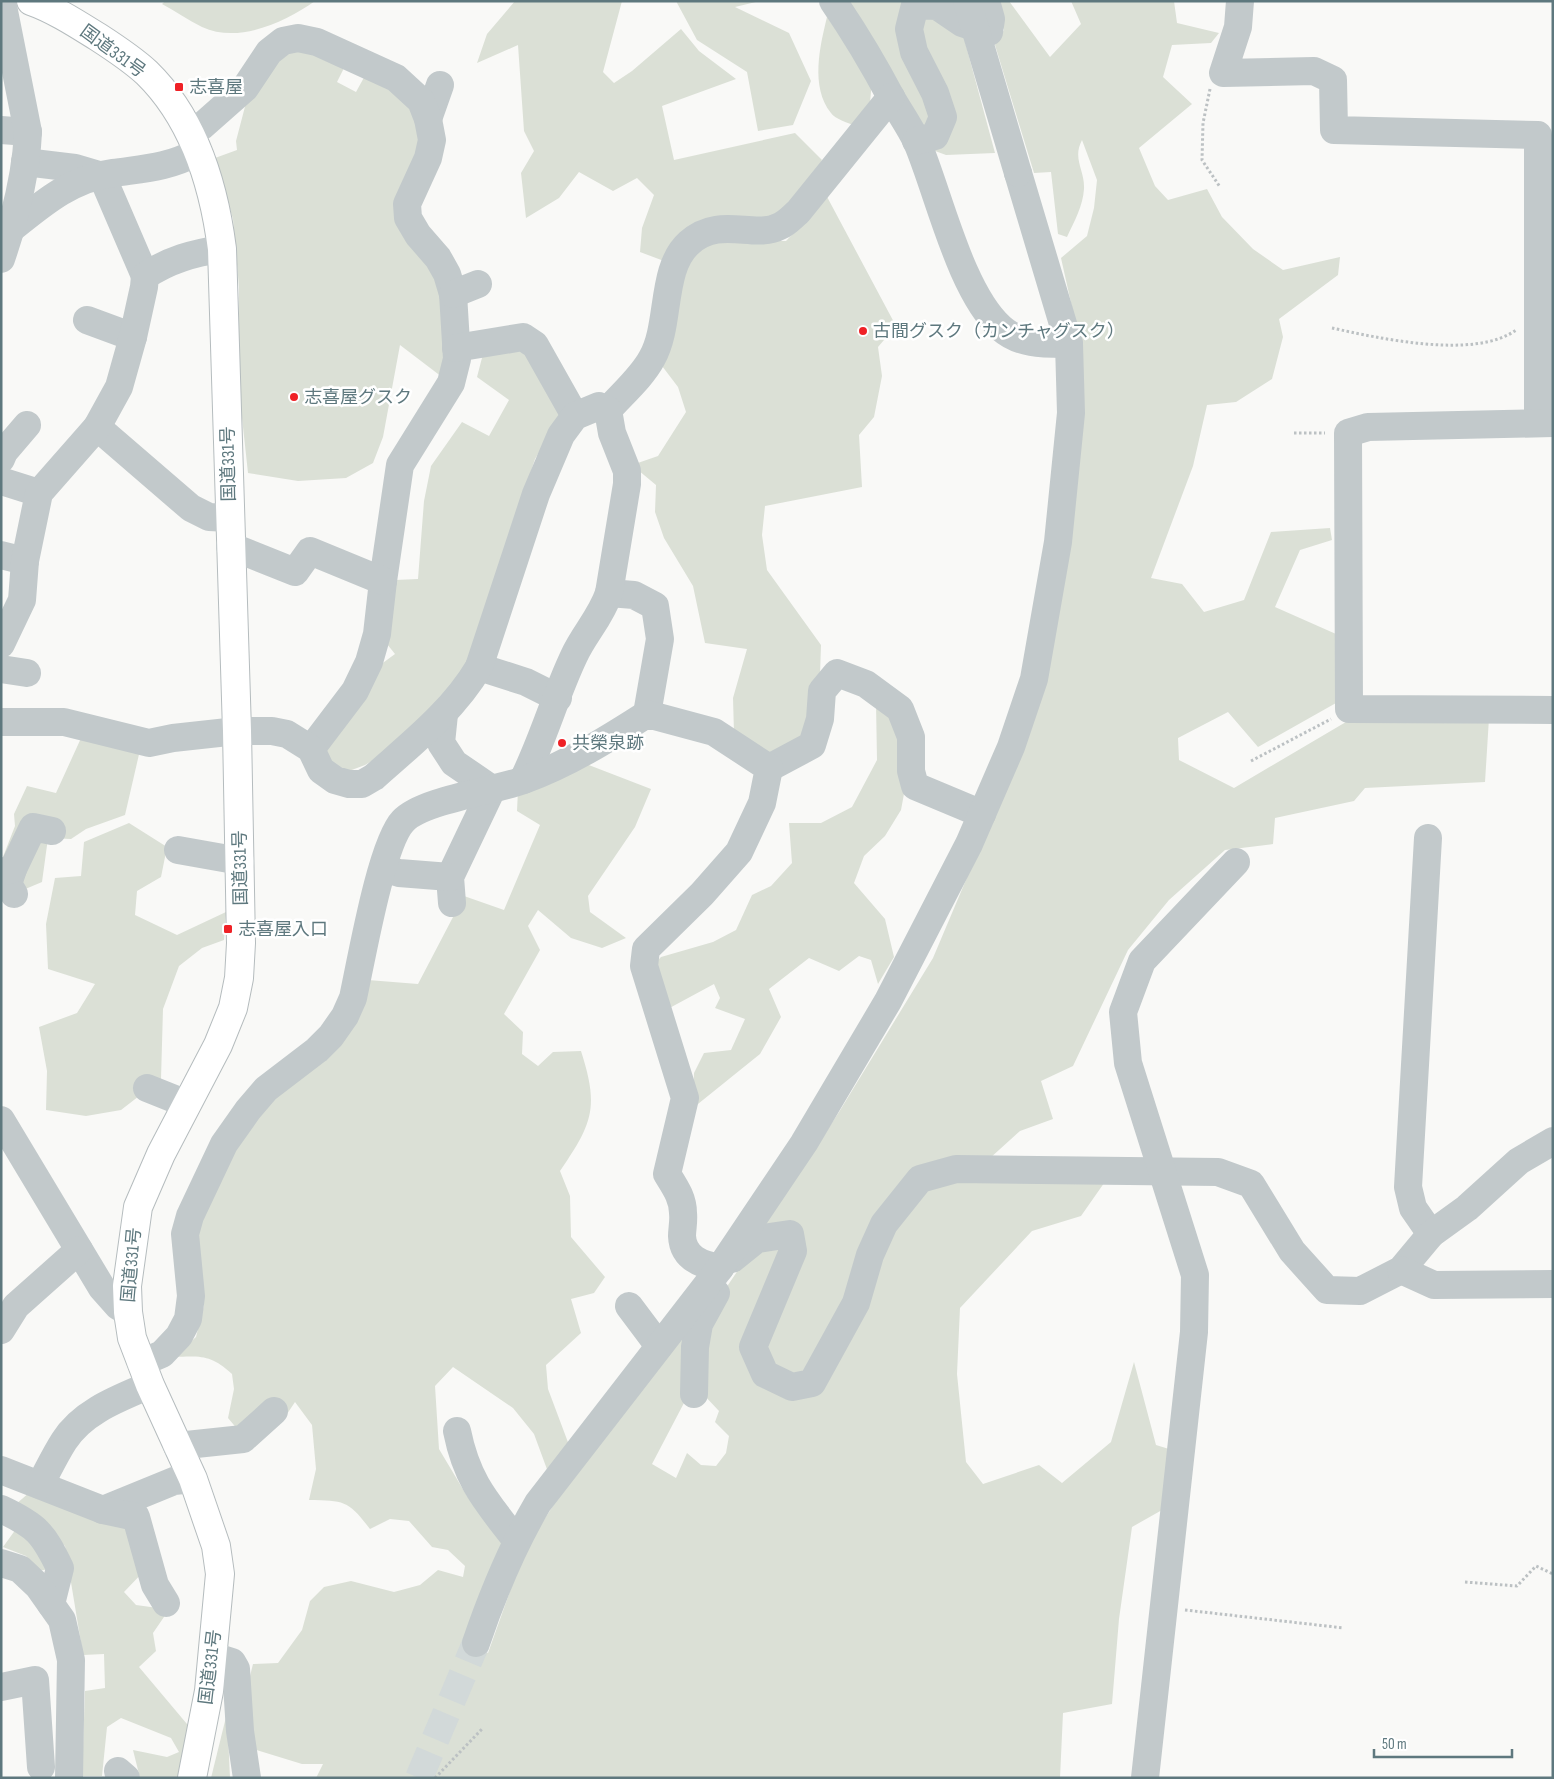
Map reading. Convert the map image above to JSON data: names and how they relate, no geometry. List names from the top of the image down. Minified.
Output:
{"streets":{"highway":["国道331号"]},"places":{"transit":["志喜屋","志喜屋入口"],"other":["古間グスク（カンチャグスク）","志喜屋グスク","共榮泉跡"]},"scale_bar":"50 m"}
